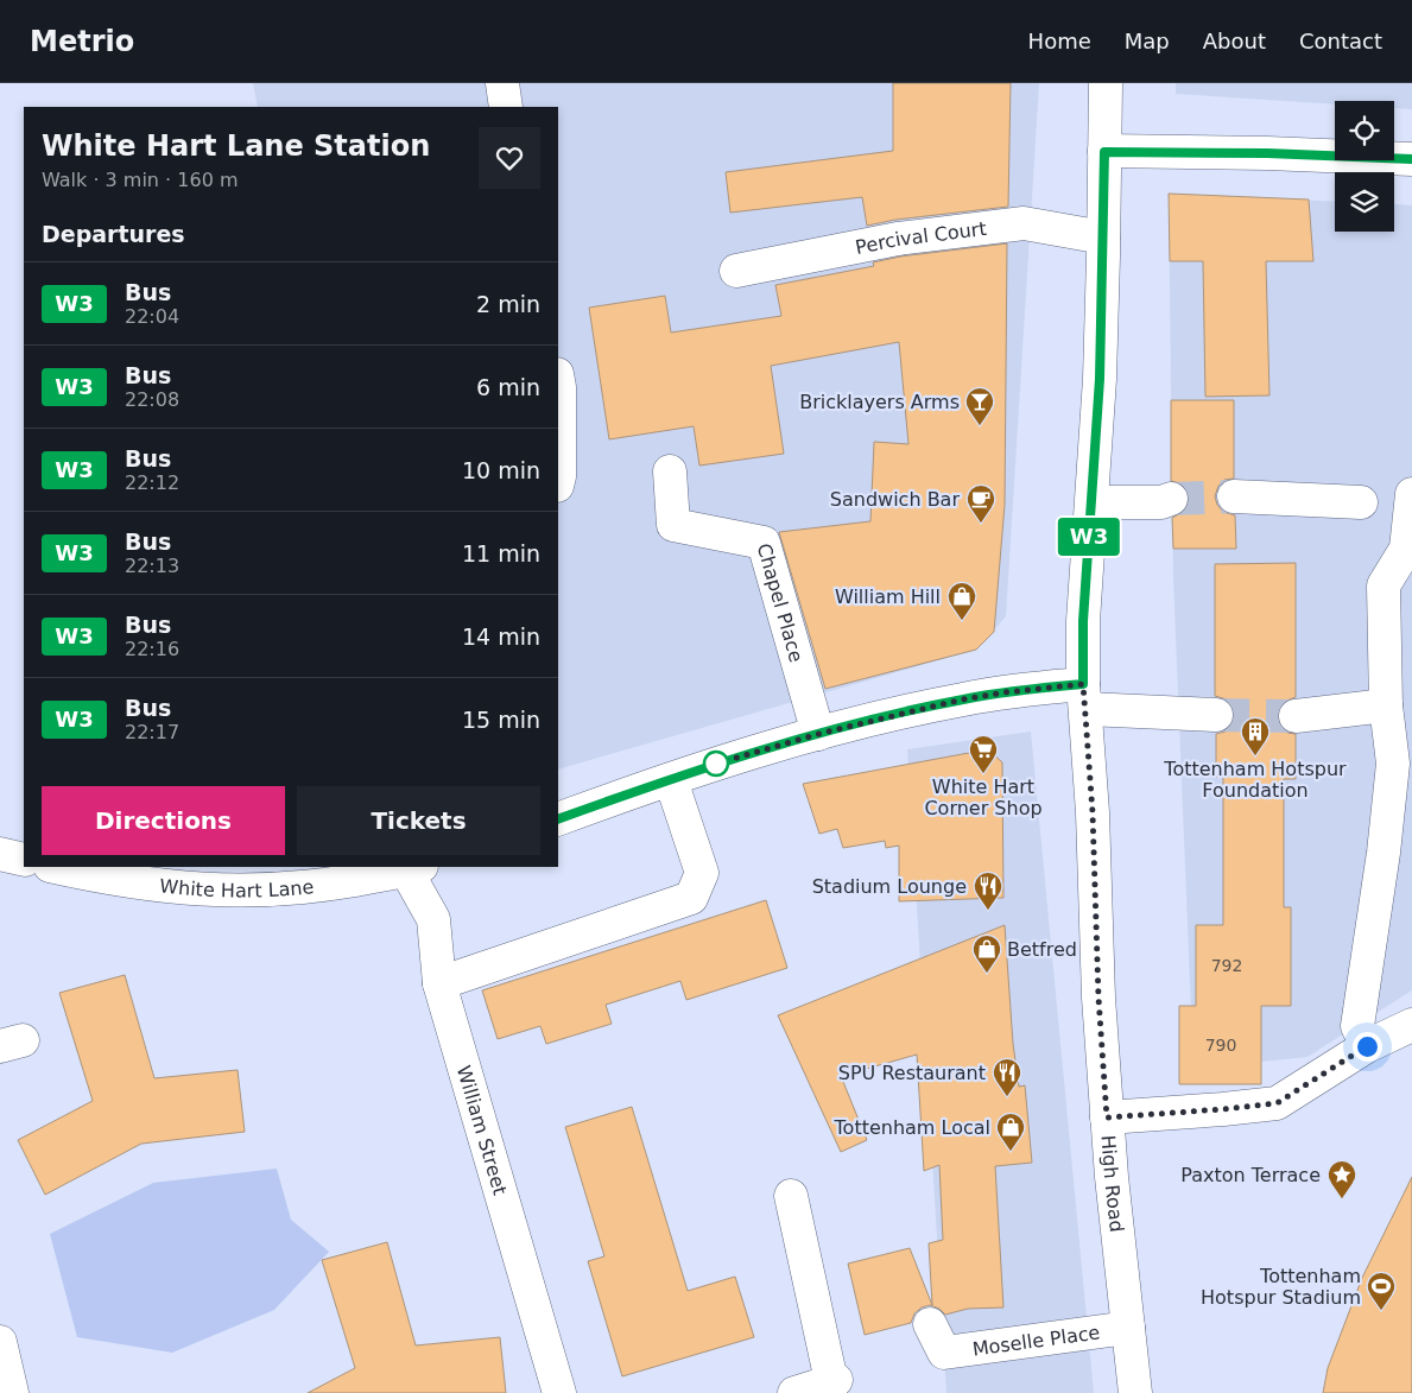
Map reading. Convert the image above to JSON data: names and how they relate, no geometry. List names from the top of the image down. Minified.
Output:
{"streets":{"street":["Percival Court","Chapel Place","White Hart Lane","William Street","High Road","Moselle Place"]},"crossings":[["Percival Court","High Road"],["White Hart Lane","William Street"],["High Road","Moselle Place"]],"places":{"bar":["Bricklayers Arms"],"cafe":["Sandwich Bar"],"shop":["William Hill","Betfred","Tottenham Local"],"building":["Tottenham Hotspur Foundation"],"supermarket":["White Hart Corner Shop"],"restaurant":["Stadium Lounge","SPU Restaurant"],"place":["Paxton Terrace"],"sports":["Tottenham Hotspur Stadium"]},"lines":["bus line W3"],"house_numbers":["792","790"],"page":{"header":"Metrio","nav":["Home","Map","About","Contact"],"on_map":"W3","heading":[["White Hart Lane Station","Walk · 3 min · 160 m"],"Departures"],"list":[{"mark":"W3","name":"Bus","note":"22:04","value":"2 min"},{"mark":"W3","name":"Bus","note":"22:08","value":"6 min"},{"mark":"W3","name":"Bus","note":"22:12","value":"10 min"},{"mark":"W3","name":"Bus","note":"22:13","value":"11 min"},{"mark":"W3","name":"Bus","note":"22:16","value":"14 min"},{"mark":"W3","name":"Bus","note":"22:17","value":"15 min"}],"buttons":["Directions","Tickets"]}}
